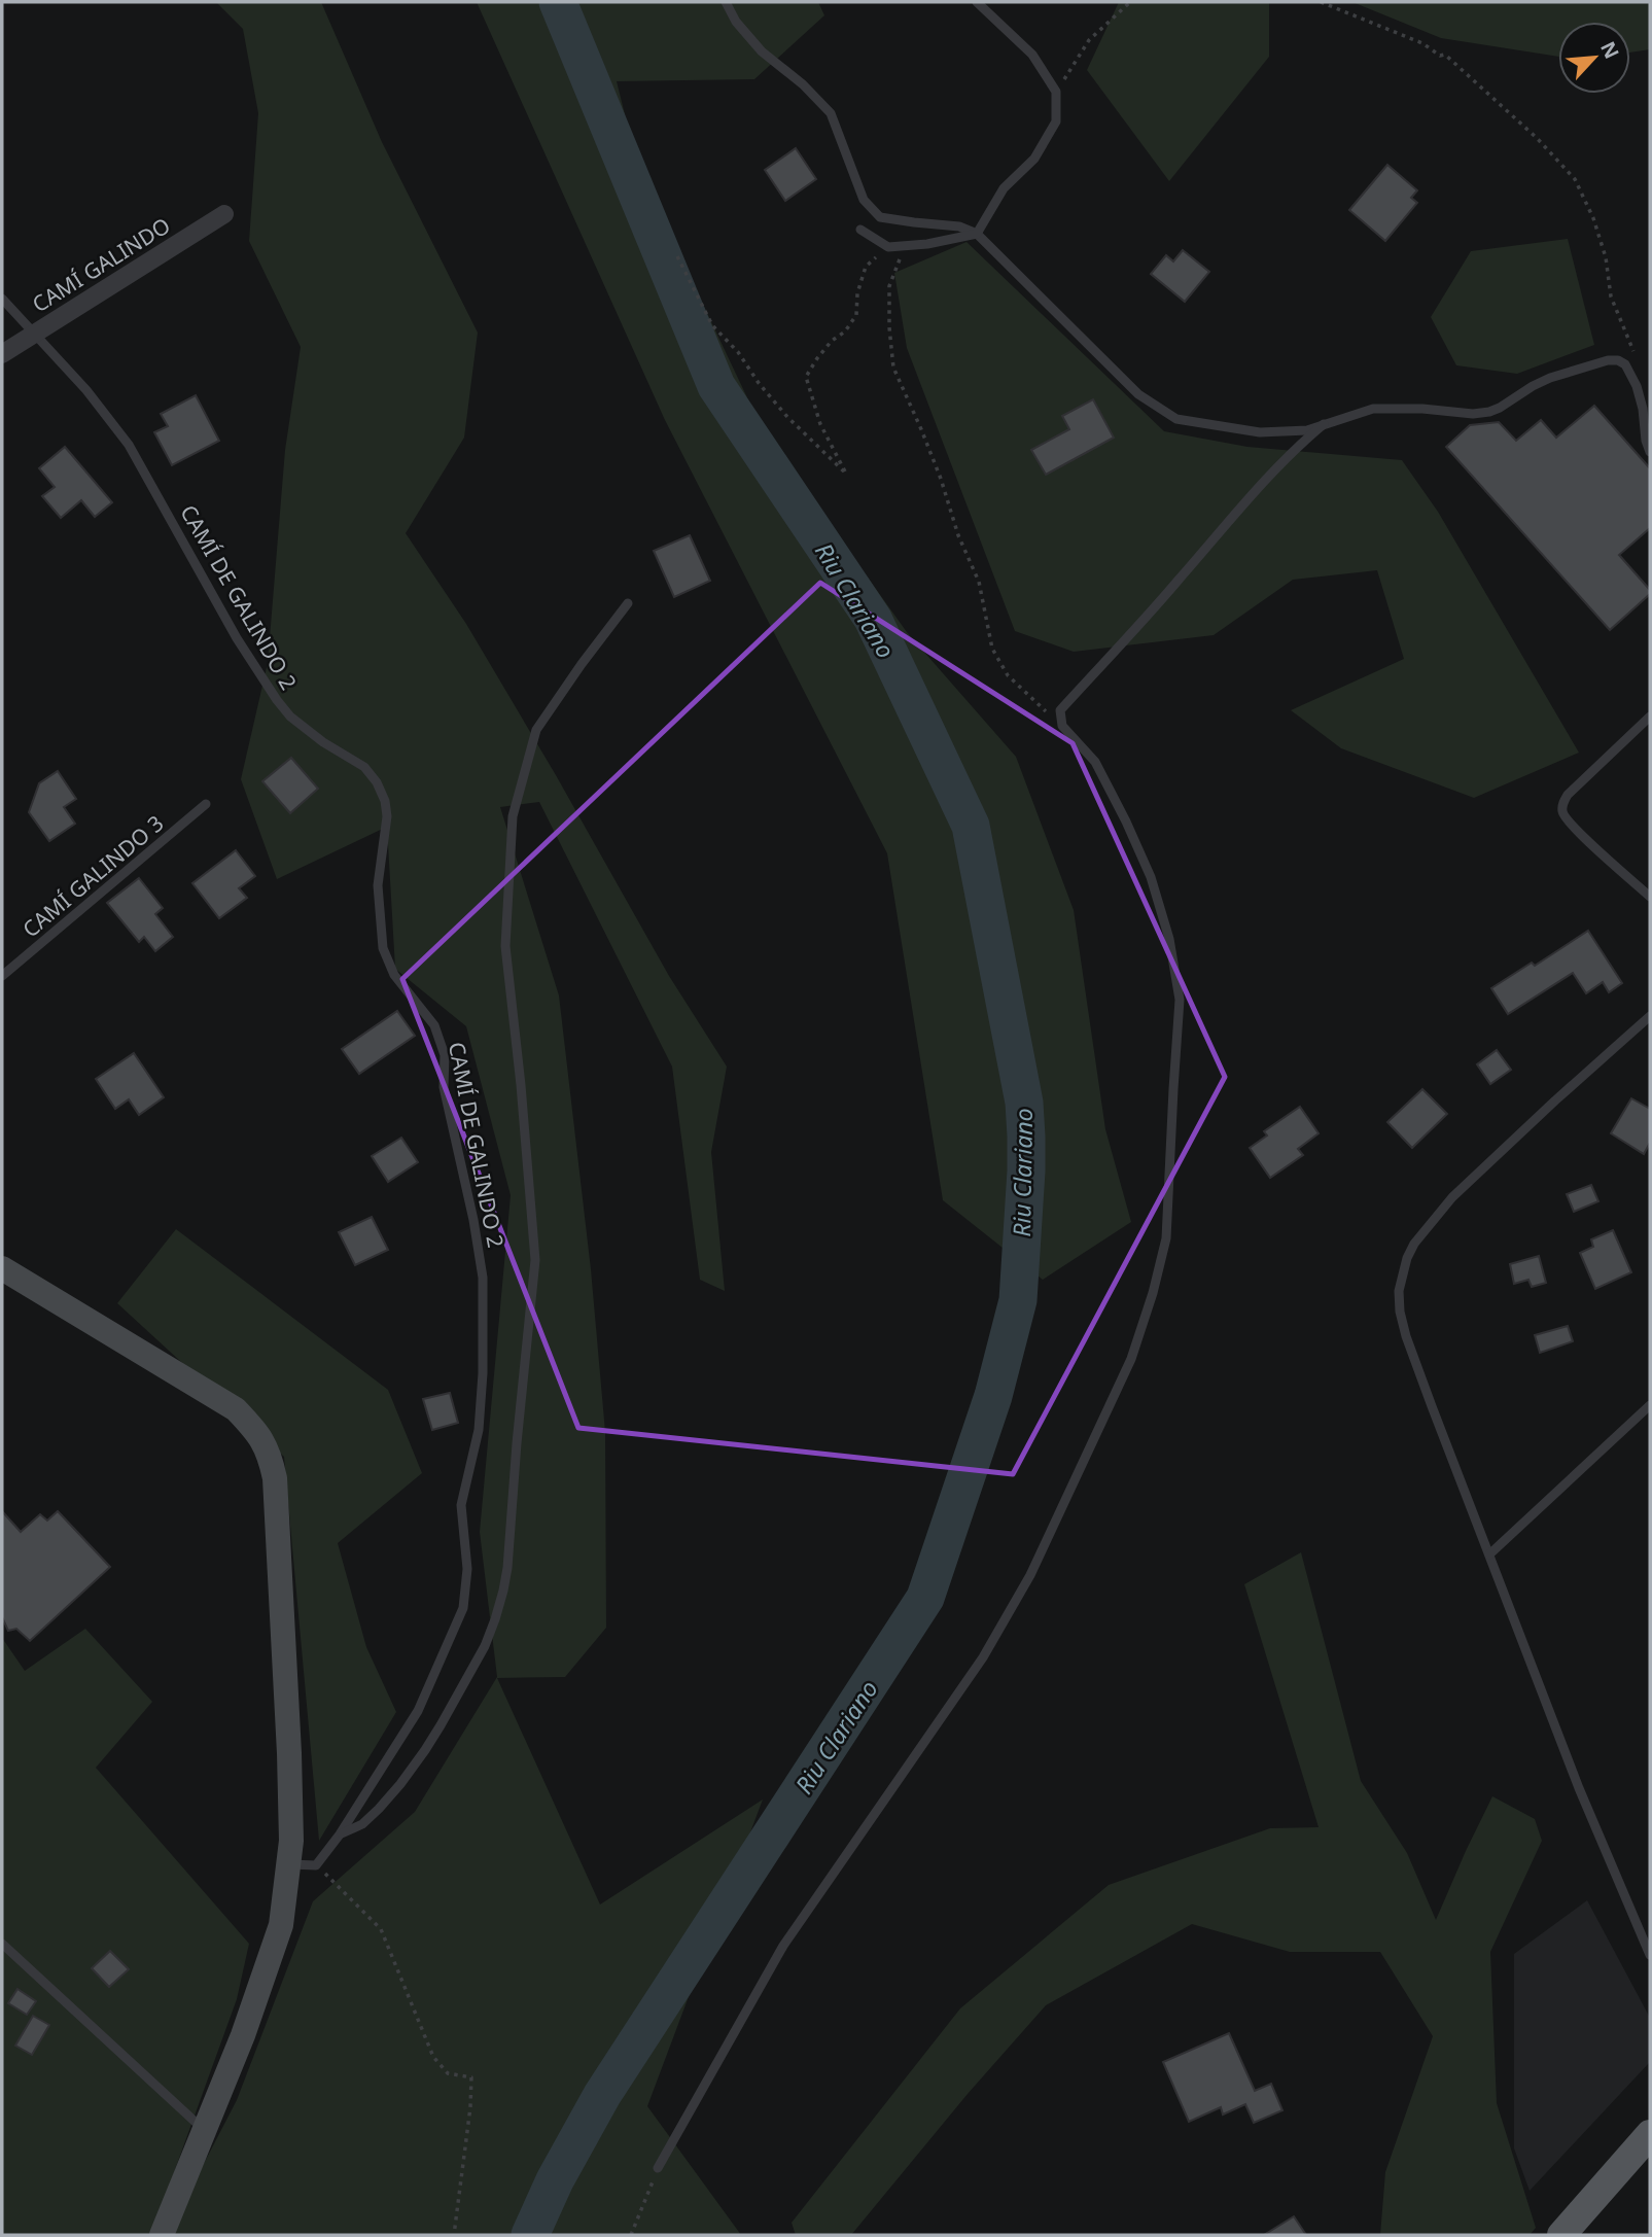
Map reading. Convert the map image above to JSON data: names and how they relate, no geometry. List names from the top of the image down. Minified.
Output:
{"streets":{"street":["CAMÍ GALINDO"],"lane":["CAMÍ DE GALINDO 2","CAMÍ GALINDO 3"]},"crossings":[["CAMÍ GALINDO","CAMÍ DE GALINDO 2"]],"water":["Riu Clariano"],"north":"top right"}
